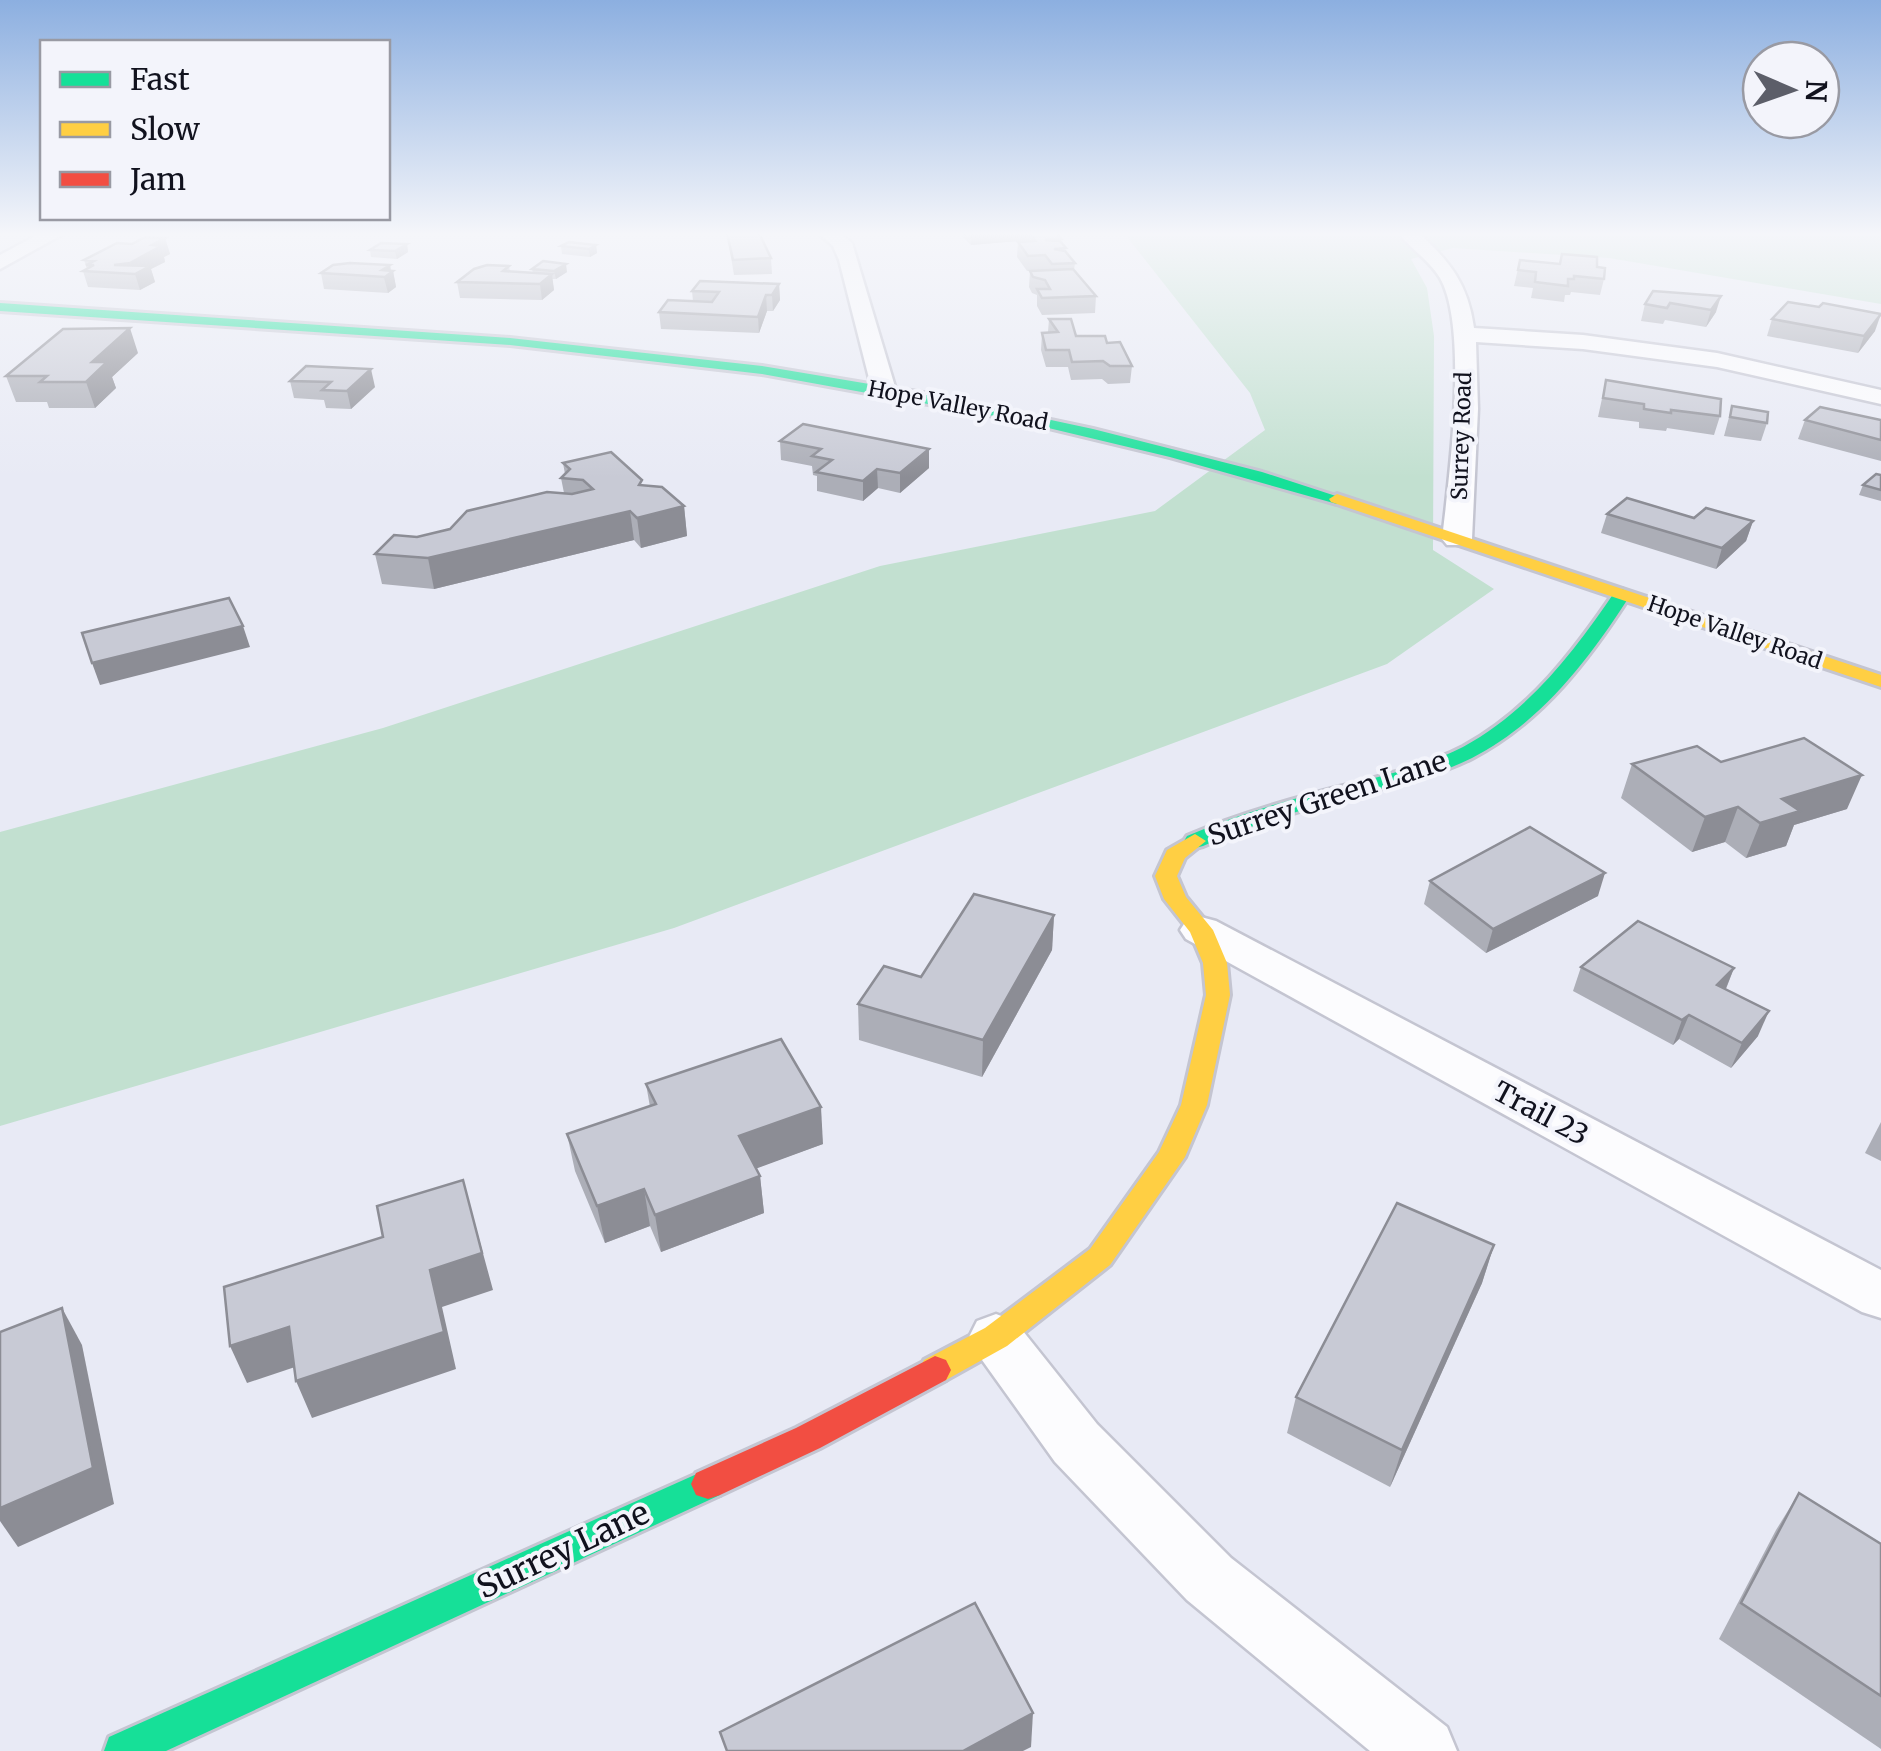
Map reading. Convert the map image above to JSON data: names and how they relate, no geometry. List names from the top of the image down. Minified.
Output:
{"streets":{"main road":["Hope Valley Road","Surrey Green Lane","Surrey Lane"],"street":["Surrey Road","Trail 23"]},"crossings":[["Hope Valley Road","Surrey Road"],["Hope Valley Road","Surrey Green Lane"],["Surrey Green Lane","Trail 23"],["Surrey Green Lane","Surrey Lane"],["Trail 23","Surrey Lane"]],"legend":["Fast","Slow","Jam"],"north":"right"}
